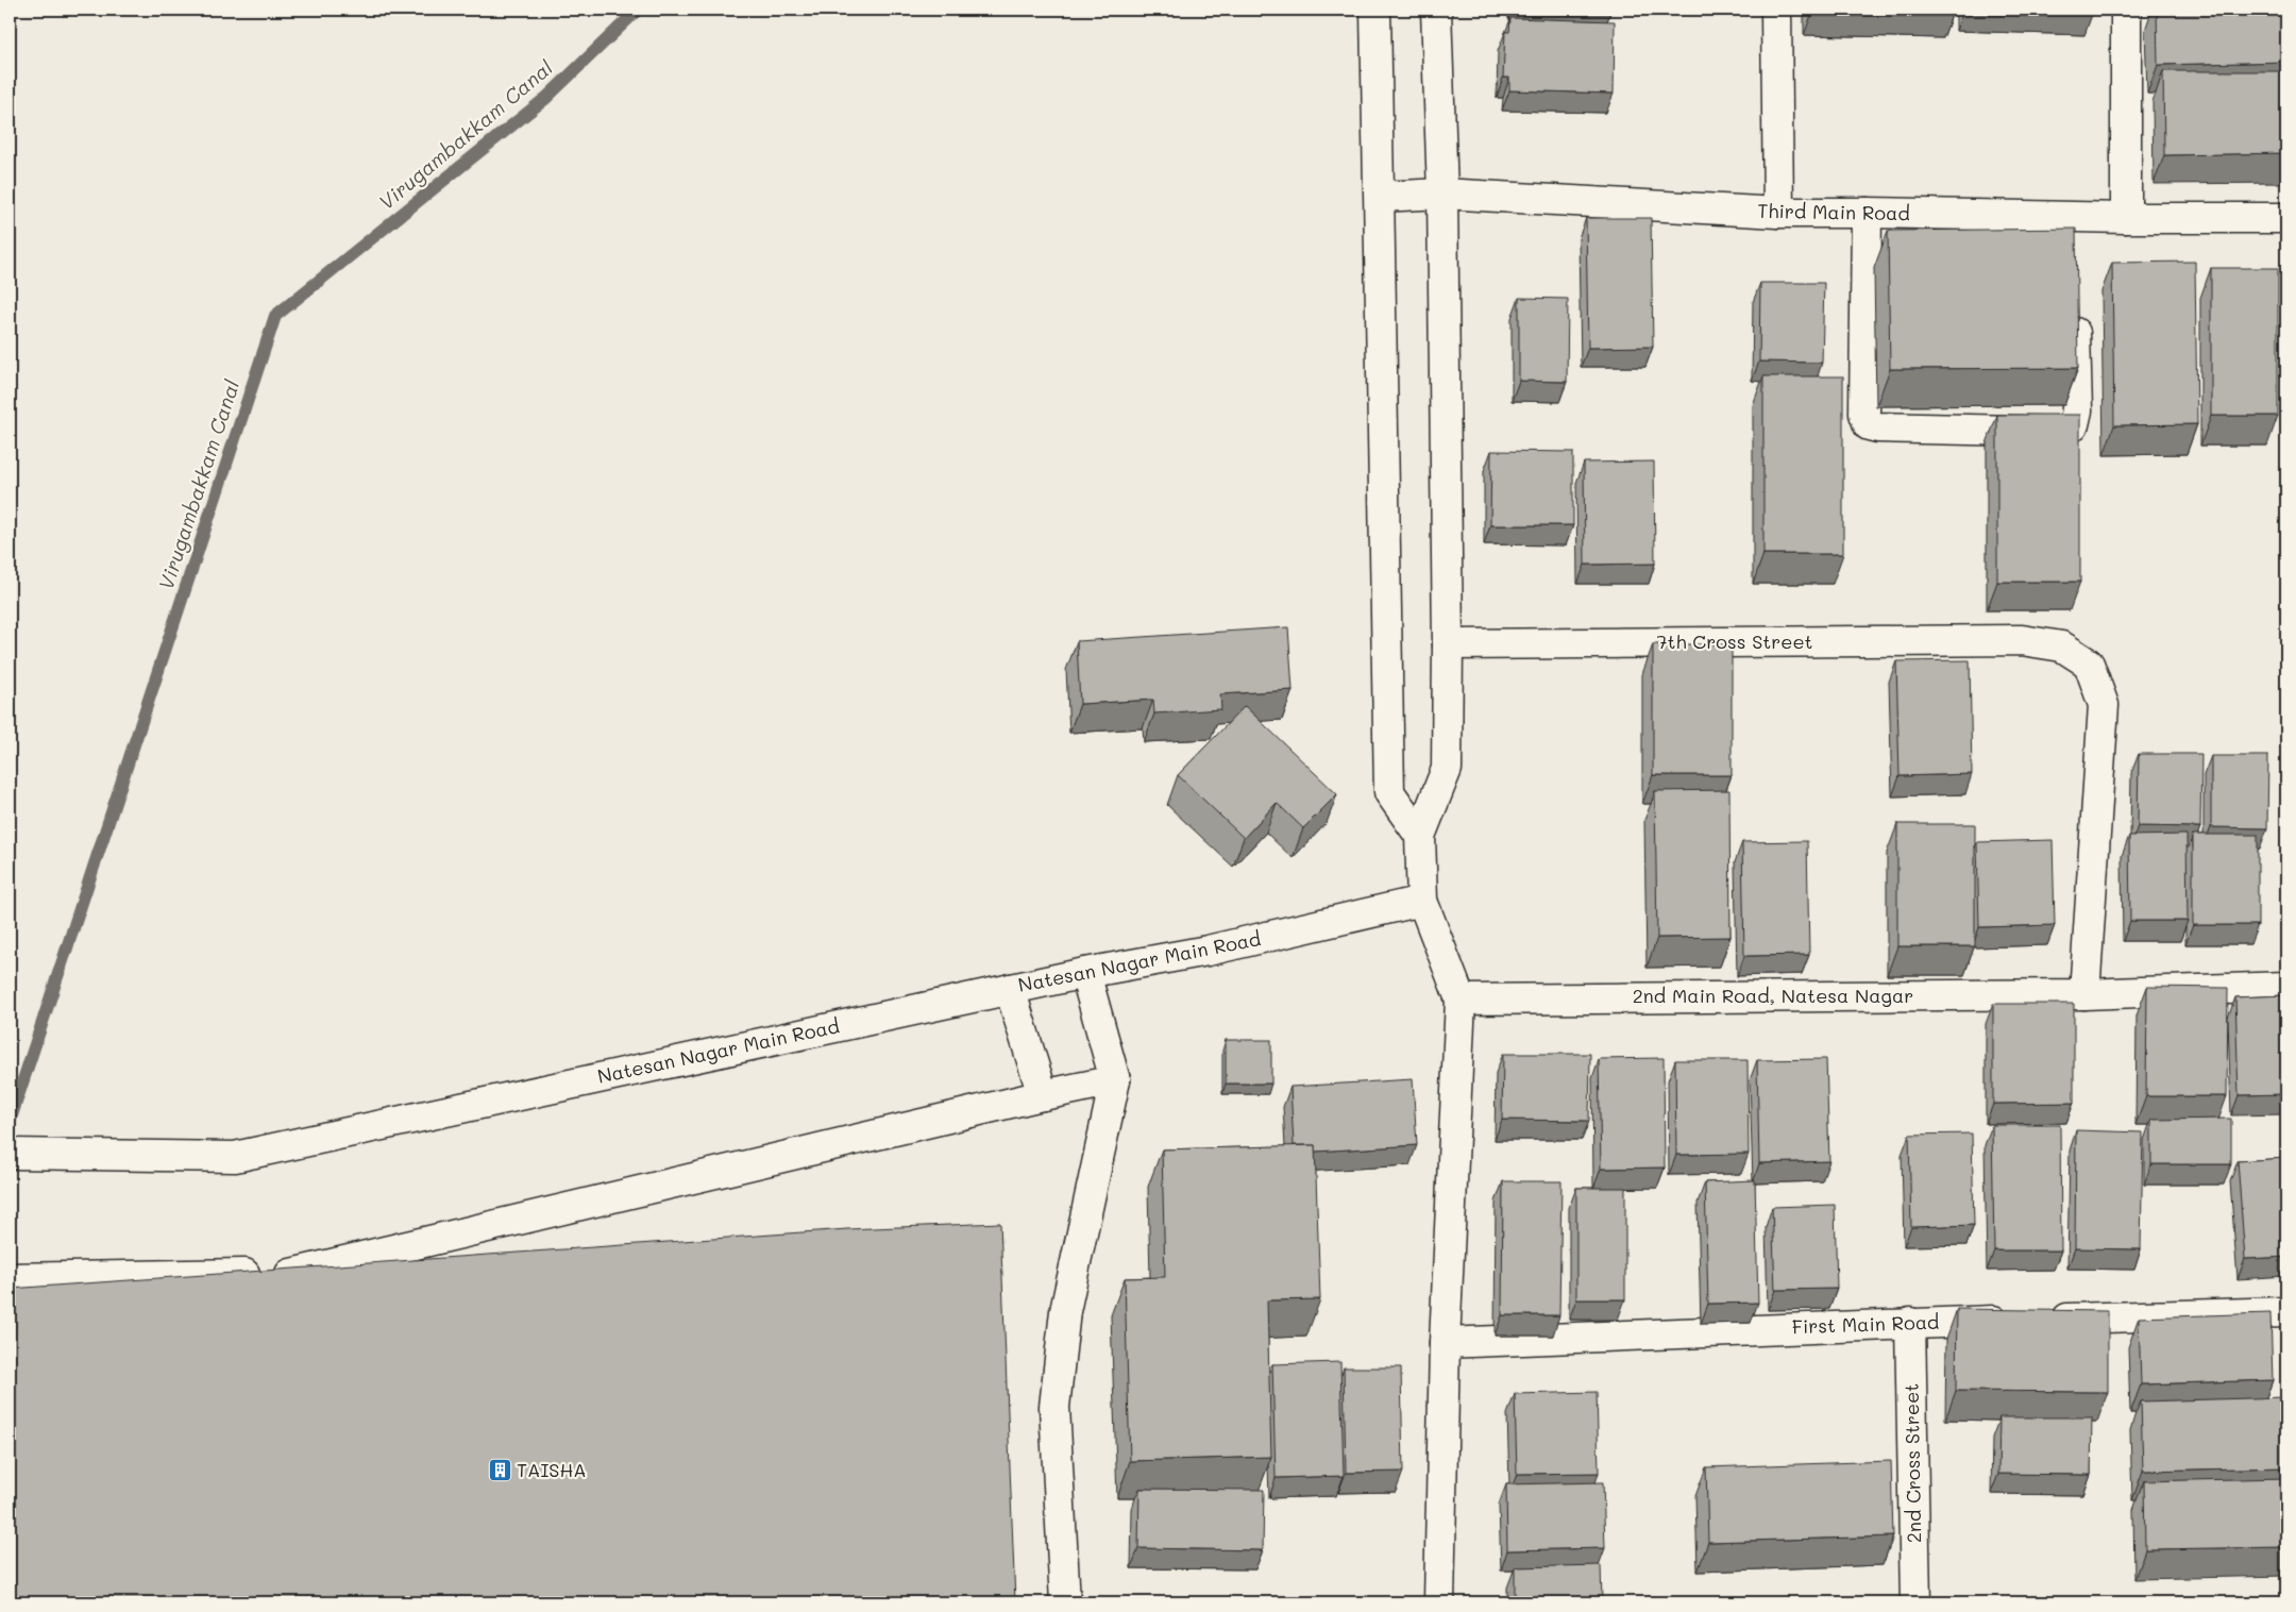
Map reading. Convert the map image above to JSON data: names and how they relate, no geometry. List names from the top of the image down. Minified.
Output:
{"streets":{"street":["Third Main Road","7th Cross Street","Natesan Nagar Main Road","2nd Main Road, Natesa Nagar","First Main Road","2nd Cross Street"]},"crossings":[["7th Cross Street","2nd Main Road, Natesa Nagar"],["First Main Road","2nd Cross Street"]],"water":["Virugambakkam Canal"],"places":{"building":["TAISHA"]}}
